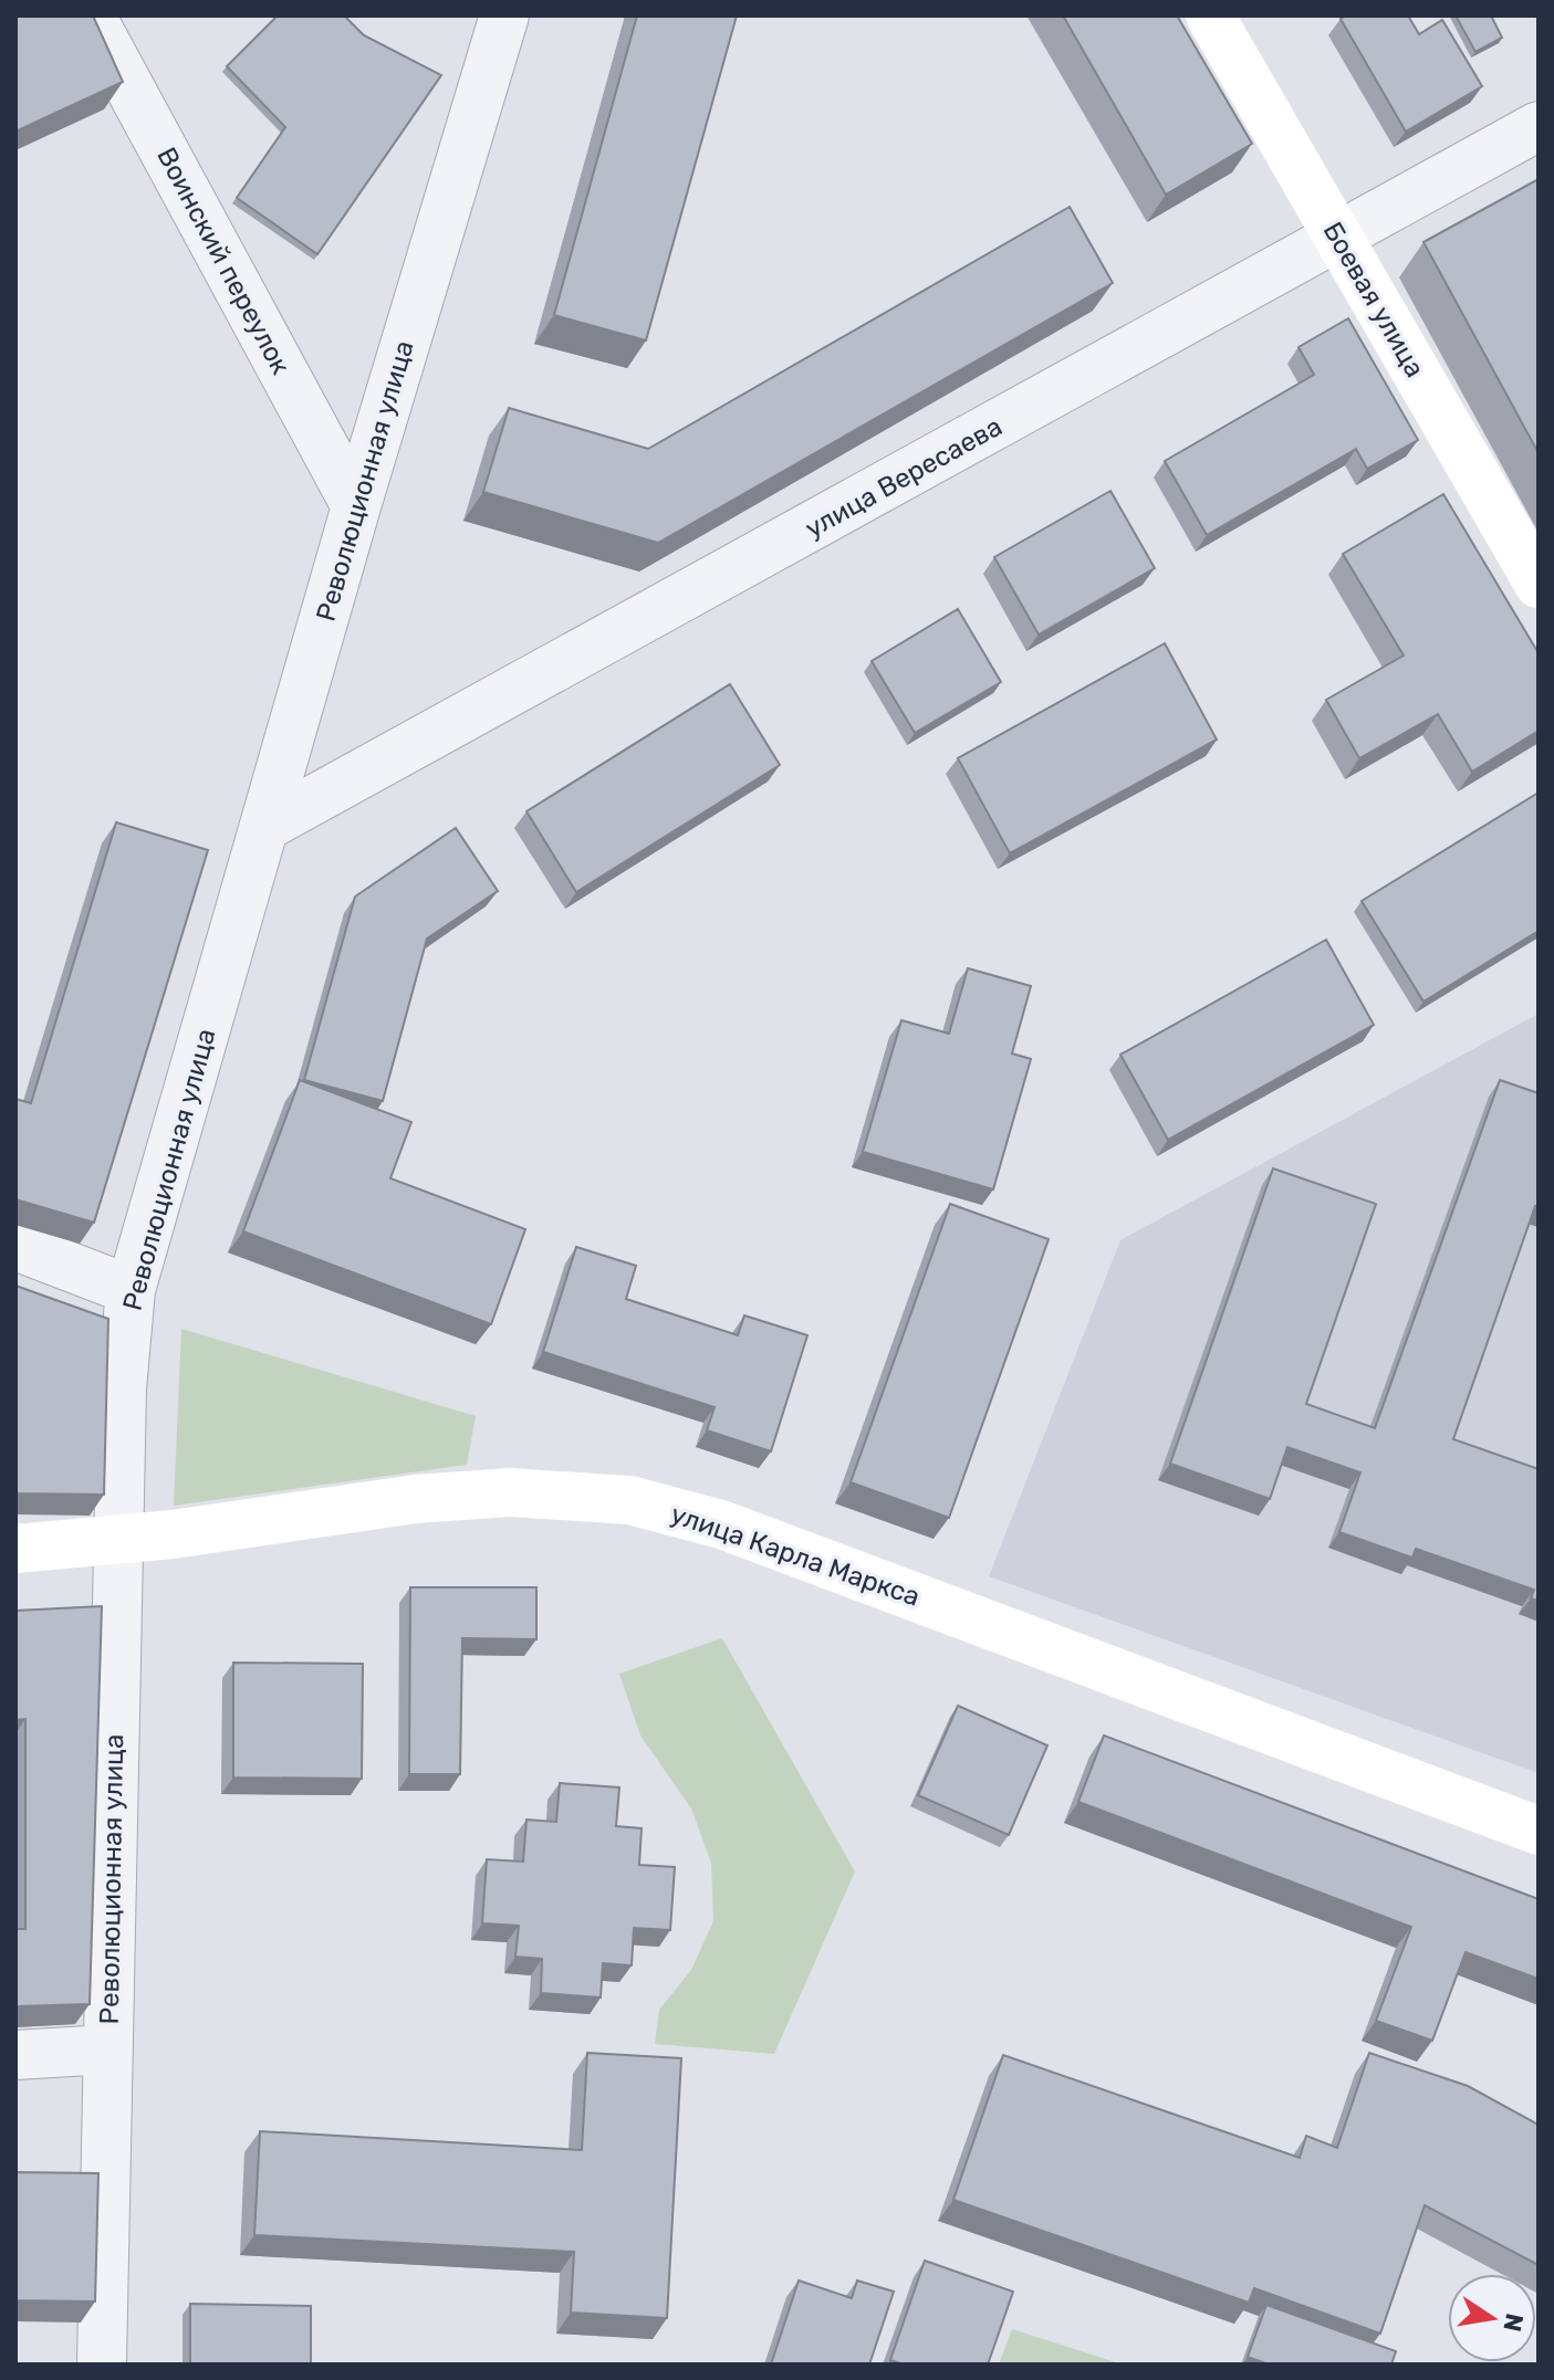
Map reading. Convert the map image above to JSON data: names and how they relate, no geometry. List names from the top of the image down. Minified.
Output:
{"streets":{"main road":["Боевая улица","улица Карла Маркса"],"street":["Воинский переулок","улица Вересаева","Революционная улица"]},"crossings":[["Воинский переулок","Революционная улица"],["Боевая улица","улица Вересаева"],["улица Вересаева","Революционная улица"],["Революционная улица","улица Карла Маркса"]],"north":"right"}
